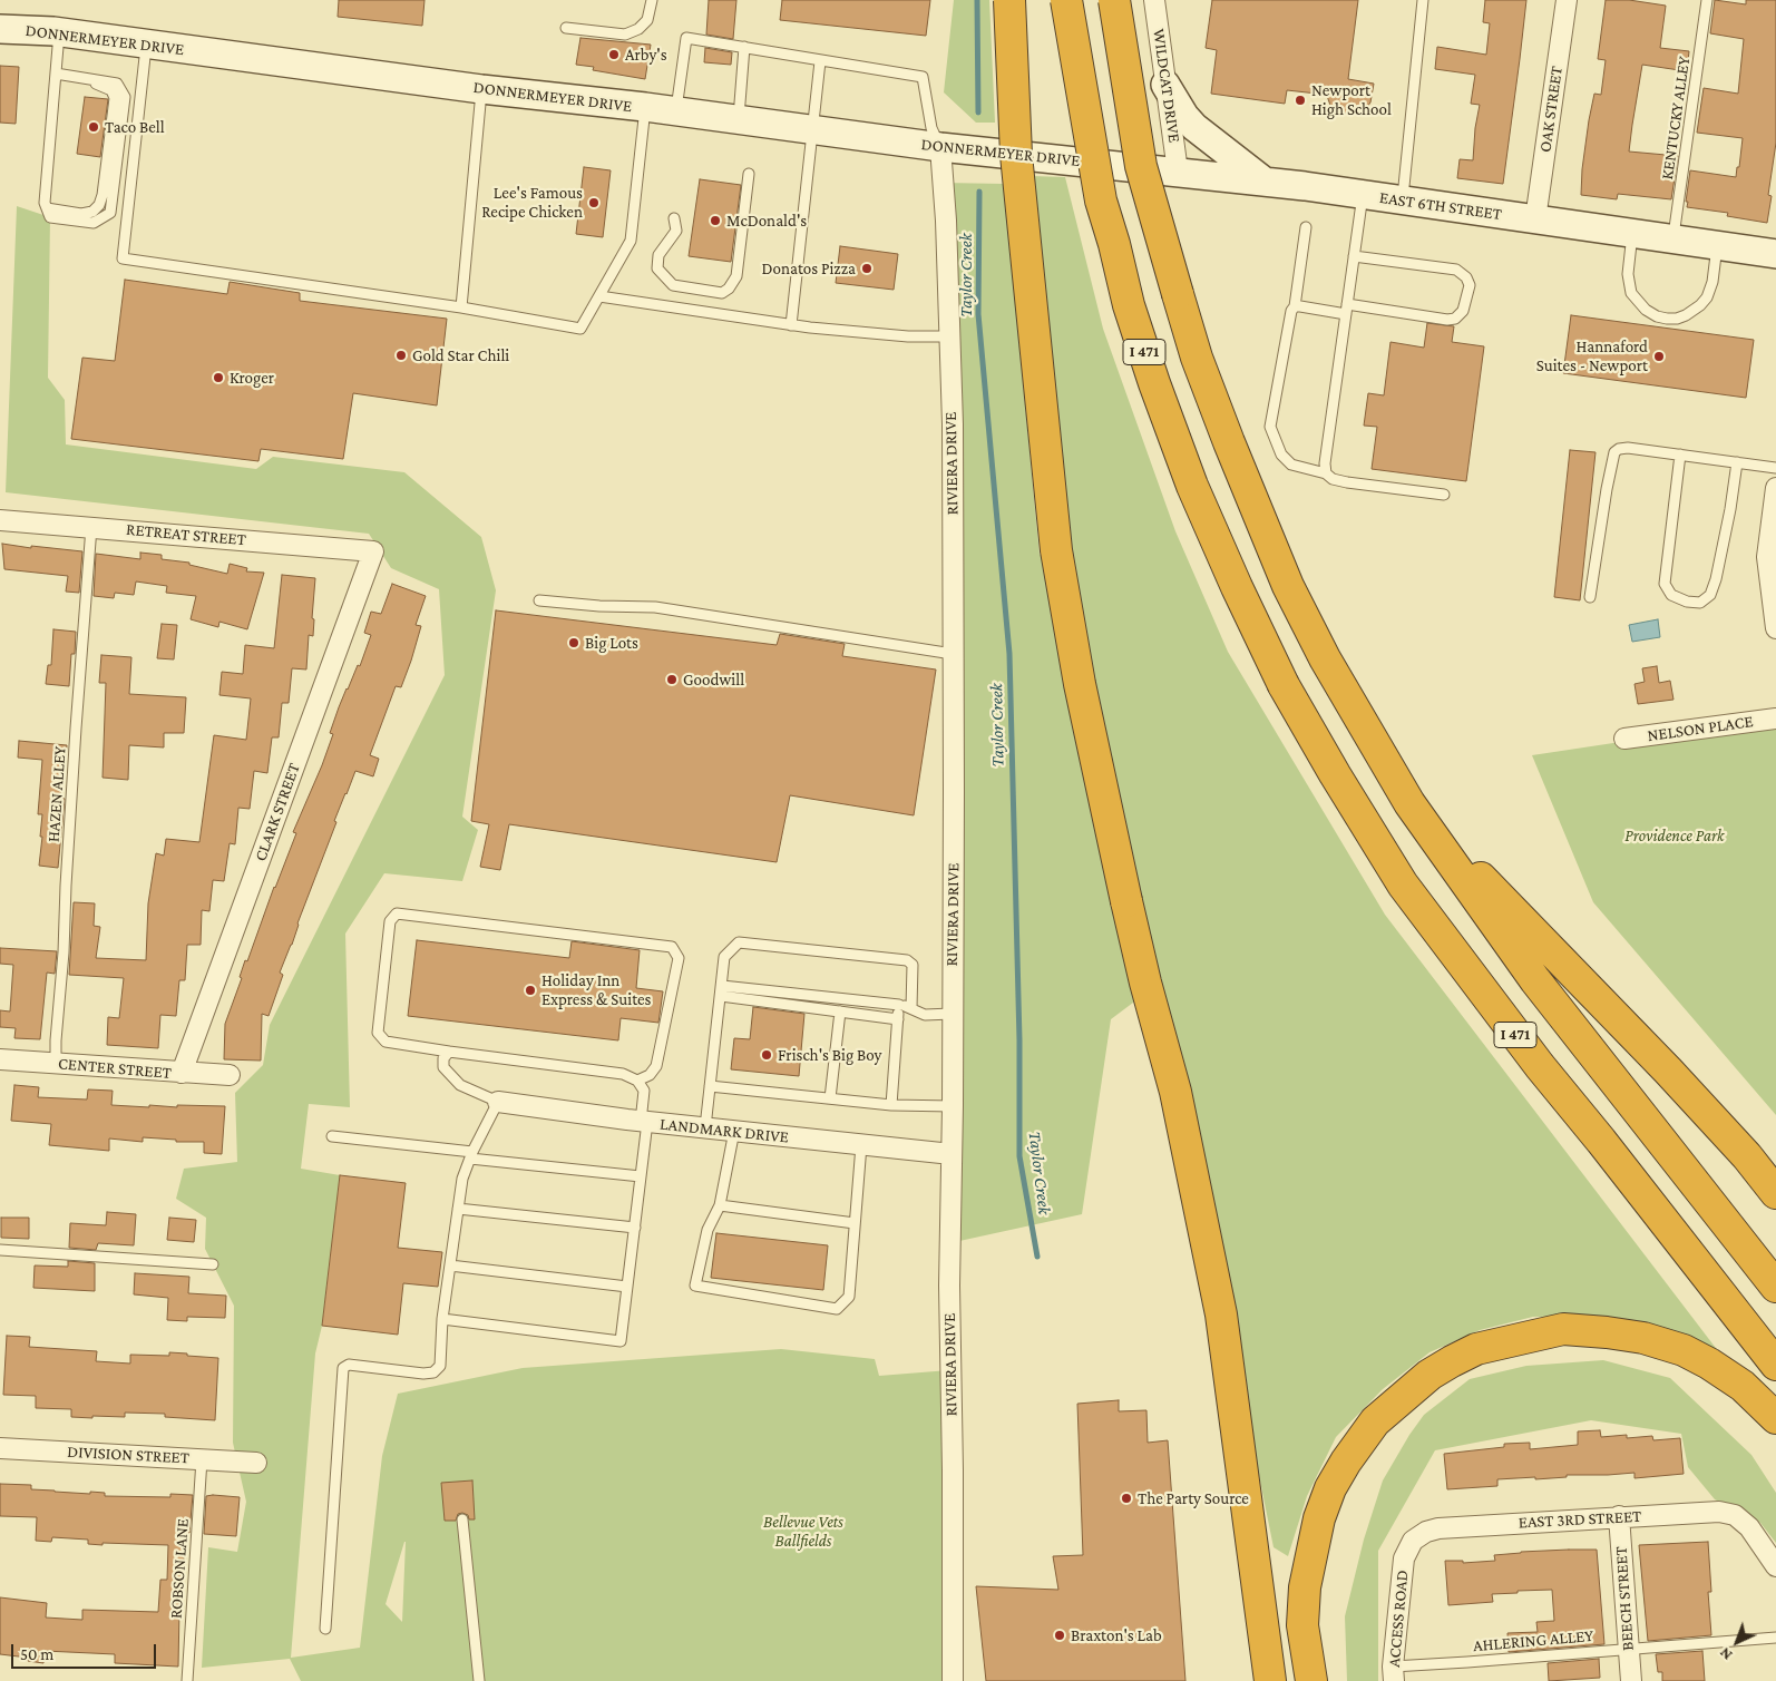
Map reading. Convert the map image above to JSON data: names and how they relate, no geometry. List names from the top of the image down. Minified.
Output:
{"streets":{"highway":["I 471"],"street":["DONNERMEYER DRIVE","WILDCAT DRIVE","OAK STREET","EAST 6TH STREET","RIVIERA DRIVE","RETREAT STREET","NELSON PLACE","CLARK STREET","CENTER STREET","LANDMARK DRIVE","DIVISION STREET","EAST 3RD STREET","BEECH STREET","ACCESS ROAD"],"lane":["KENTUCKY ALLEY","HAZEN ALLEY","ROBSON LANE","AHLERING ALLEY"]},"crossings":[["DONNERMEYER DRIVE","EAST 6TH STREET"],["DONNERMEYER DRIVE","RIVIERA DRIVE"],["WILDCAT DRIVE","EAST 6TH STREET"],["OAK STREET","EAST 6TH STREET"],["KENTUCKY ALLEY","EAST 6TH STREET"],["RIVIERA DRIVE","LANDMARK DRIVE"],["RETREAT STREET","HAZEN ALLEY"],["RETREAT STREET","CLARK STREET"],["HAZEN ALLEY","CENTER STREET"],["CLARK STREET","CENTER STREET"],["DIVISION STREET","ROBSON LANE"],["EAST 3RD STREET","BEECH STREET"],["EAST 3RD STREET","ACCESS ROAD"],["BEECH STREET","AHLERING ALLEY"],["ACCESS ROAD","AHLERING ALLEY"]],"water":["Taylor Creek"],"parks":["Providence Park","Bellevue Vets Ballfields"],"places":["Arby's","Newport High School","Taco Bell","Lee's Famous Recipe Chicken","McDonald's","Donatos Pizza","Gold Star Chili","Hannaford Suites - Newport","Kroger","Big Lots","Goodwill","Holiday Inn Express & Suites","Frisch's Big Boy","The Party Source","Braxton's Lab"],"scale_bar":"50 m","north":"bottom left"}
